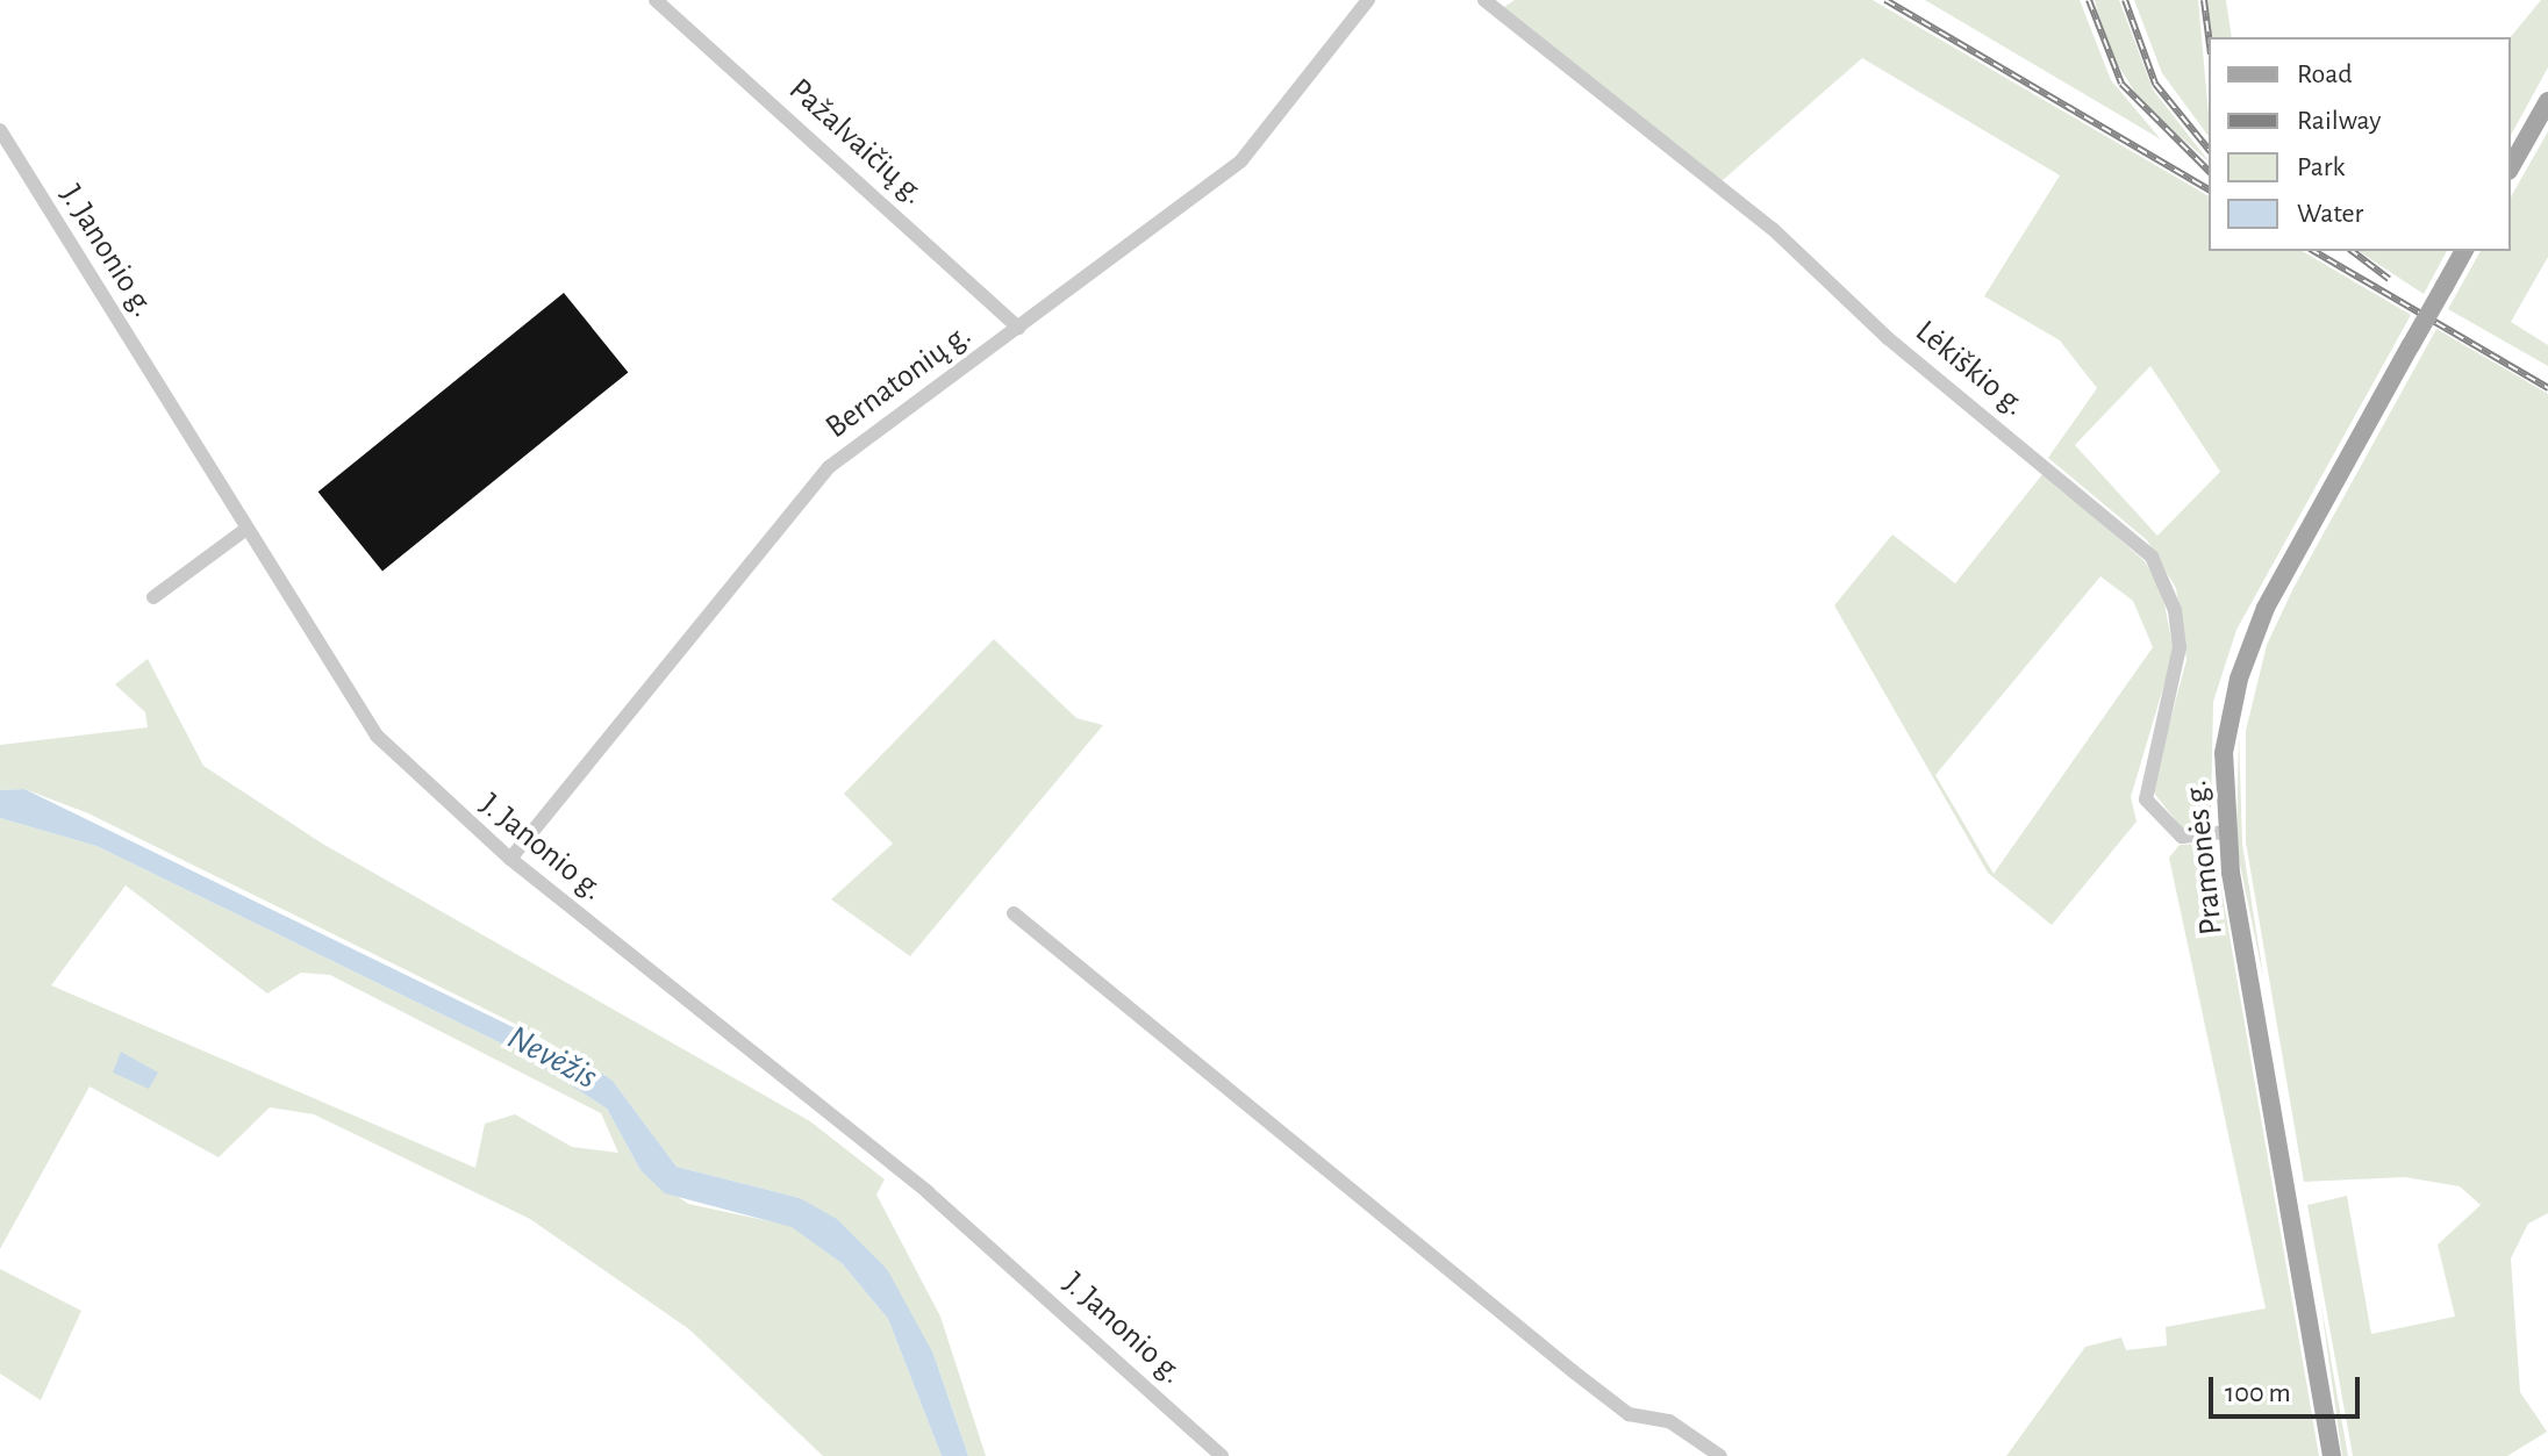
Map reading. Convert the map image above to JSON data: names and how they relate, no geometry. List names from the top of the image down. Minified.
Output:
{"streets":{"main road":["Pramonės g."],"street":["Pažalvaičių g.","J. Janonio g.","Lėkiškio g.","Bernatonių g."]},"crossings":[["Pažalvaičių g.","Bernatonių g."],["J. Janonio g.","Bernatonių g."],["Lėkiškio g.","Pramonės g."]],"water":["Nevėžis"],"legend":["Road","Railway","Park","Water"],"scale_bar":"100 m"}
